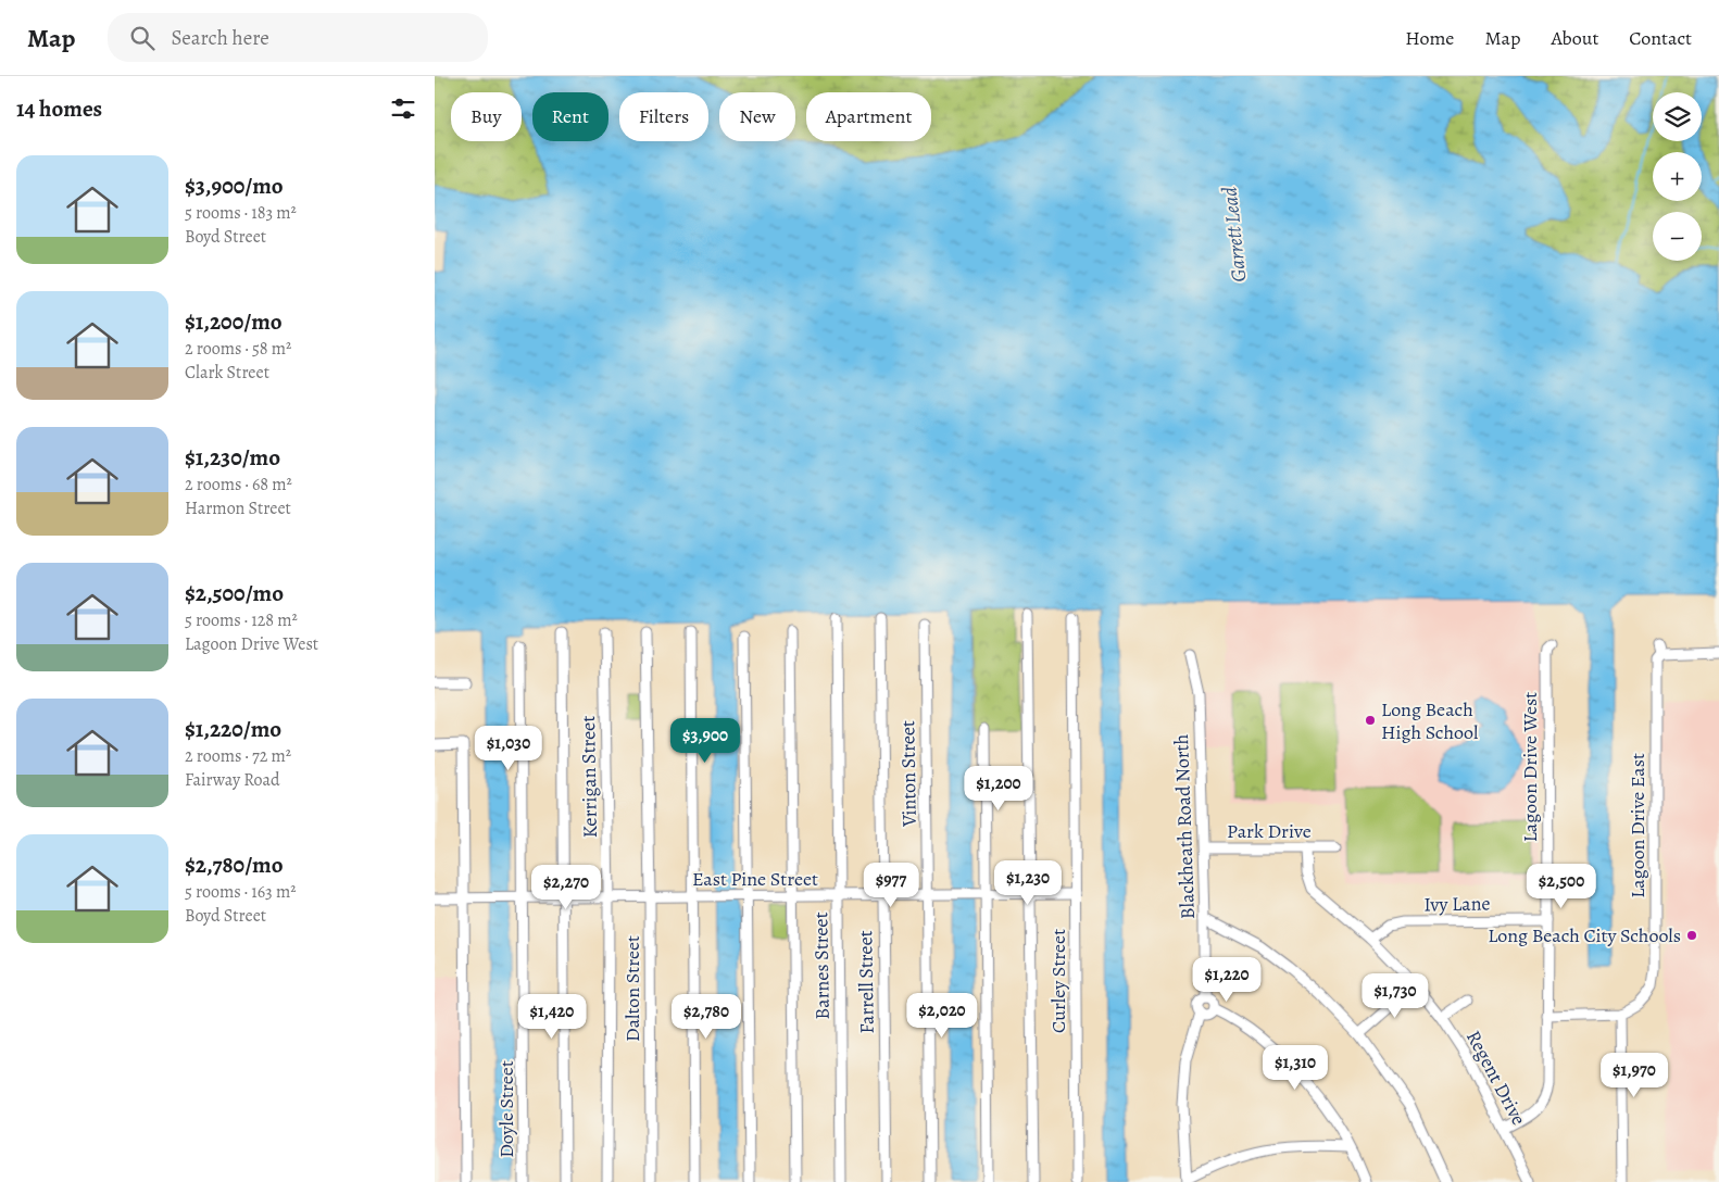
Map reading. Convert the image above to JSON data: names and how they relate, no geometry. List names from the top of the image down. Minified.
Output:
{"streets":{"street":["Lagoon Drive West","Vinton Street","Kerrigan Street","Lagoon Drive East","Blackheath Road North","Park Drive","East Pine Street","Ivy Lane","Barnes Street","Curley Street","Farrell Street","Dalton Street","Regent Drive","Doyle Street"]},"crossings":[["Lagoon Drive West","Ivy Lane"],["Lagoon Drive West","Regent Drive"],["Vinton Street","East Pine Street"],["Kerrigan Street","East Pine Street"],["Blackheath Road North","Park Drive"],["Park Drive","Regent Drive"],["East Pine Street","Barnes Street"],["East Pine Street","Curley Street"],["East Pine Street","Farrell Street"],["East Pine Street","Dalton Street"],["East Pine Street","Doyle Street"],["Ivy Lane","Regent Drive"]],"water":["Garrett Lead"],"places":["Long Beach High School","Long Beach City Schools"],"page":{"header":"Map","search":"Search here","nav":["Home","Map","About","Contact"],"heading":"14 homes","map_buttons":["+","−"],"chip":["Buy","Rent","Filters","New","Apartment"],"list":[{"name":"$3,900/mo","note":"5 rooms · 183 m² · Boyd Street"},{"name":"$1,200/mo","note":"2 rooms · 58 m² · Clark Street"},{"name":"$1,230/mo","note":"2 rooms · 68 m² · Harmon Street"},{"name":"$2,500/mo","note":"5 rooms · 128 m² · Lagoon Drive West"},{"name":"$1,220/mo","note":"2 rooms · 72 m² · Fairway Road"},{"name":"$2,780/mo","note":"5 rooms · 163 m² · Boyd Street"}],"price":["$3,900","$1,030","$1,200","$1,230","$977","$2,500","$2,270","$1,220","$1,730","$2,020","$1,420","$2,780","$1,310","$1,970"]}}
